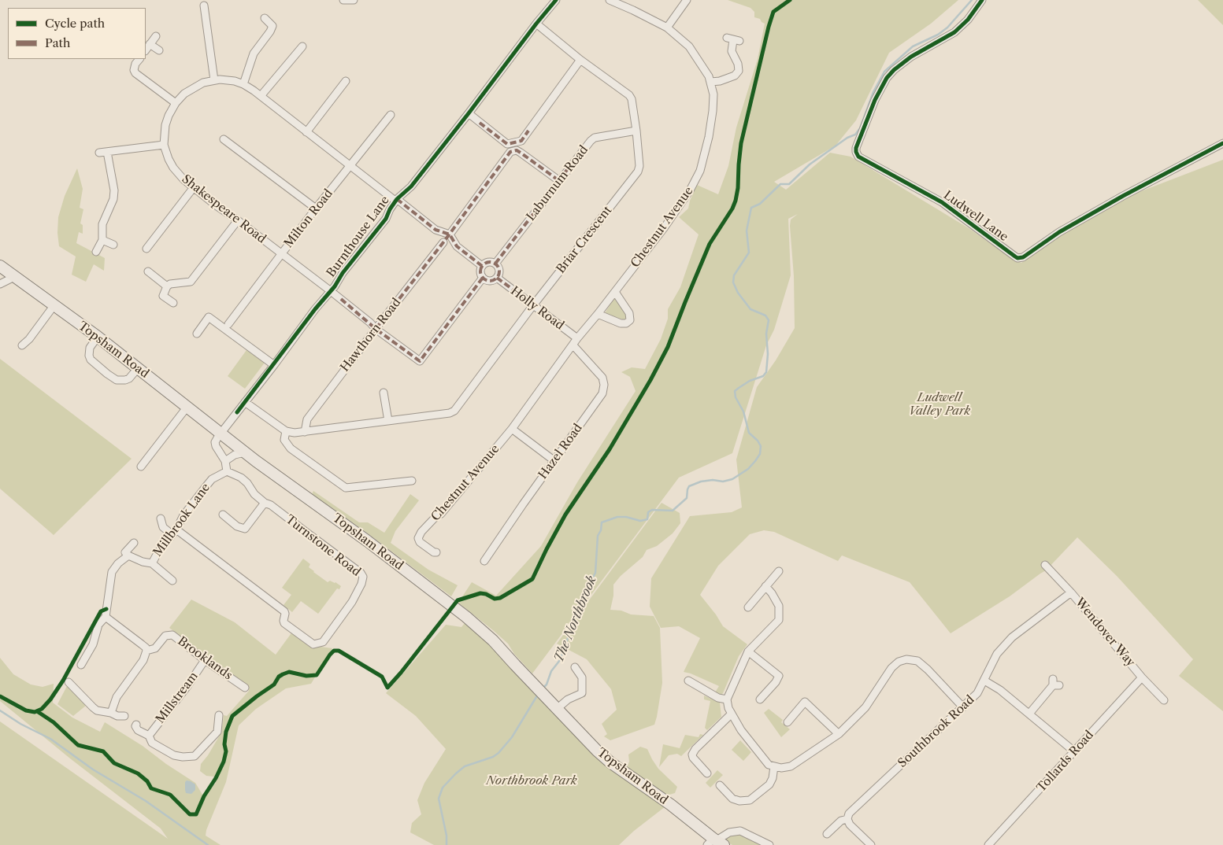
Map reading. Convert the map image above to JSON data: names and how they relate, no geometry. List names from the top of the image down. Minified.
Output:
{"streets":{"main road":["Topsham Road"],"street":["Laburnum Road","Shakespeare Road","Ludwell Lane","Milton Road","Chestnut Avenue","Burnthouse Lane","Briar Crescent","Holly Road","Hawthorn Road","Hazel Road","Millbrook Lane","Turnstone Road","Wendover Way","Brooklands","Millstream","Southbrook Road","Tollards Road"]},"crossings":[["Laburnum Road","Shakespeare Road"],["Laburnum Road","Briar Crescent"],["Laburnum Road","Holly Road"],["Shakespeare Road","Milton Road"],["Shakespeare Road","Burnthouse Lane"],["Shakespeare Road","Holly Road"],["Shakespeare Road","Hawthorn Road"],["Chestnut Avenue","Holly Road"],["Chestnut Avenue","Hazel Road"],["Burnthouse Lane","Briar Crescent"],["Burnthouse Lane","Topsham Road"],["Briar Crescent","Holly Road"],["Briar Crescent","Hawthorn Road"],["Holly Road","Hazel Road"],["Millbrook Lane","Turnstone Road"],["Wendover Way","Southbrook Road"],["Wendover Way","Tollards Road"],["Brooklands","Millstream"]],"water":["The Northbrook"],"parks":["Ludwell Valley Park","Northbrook Park"],"legend":["Cycle path","Path"]}
